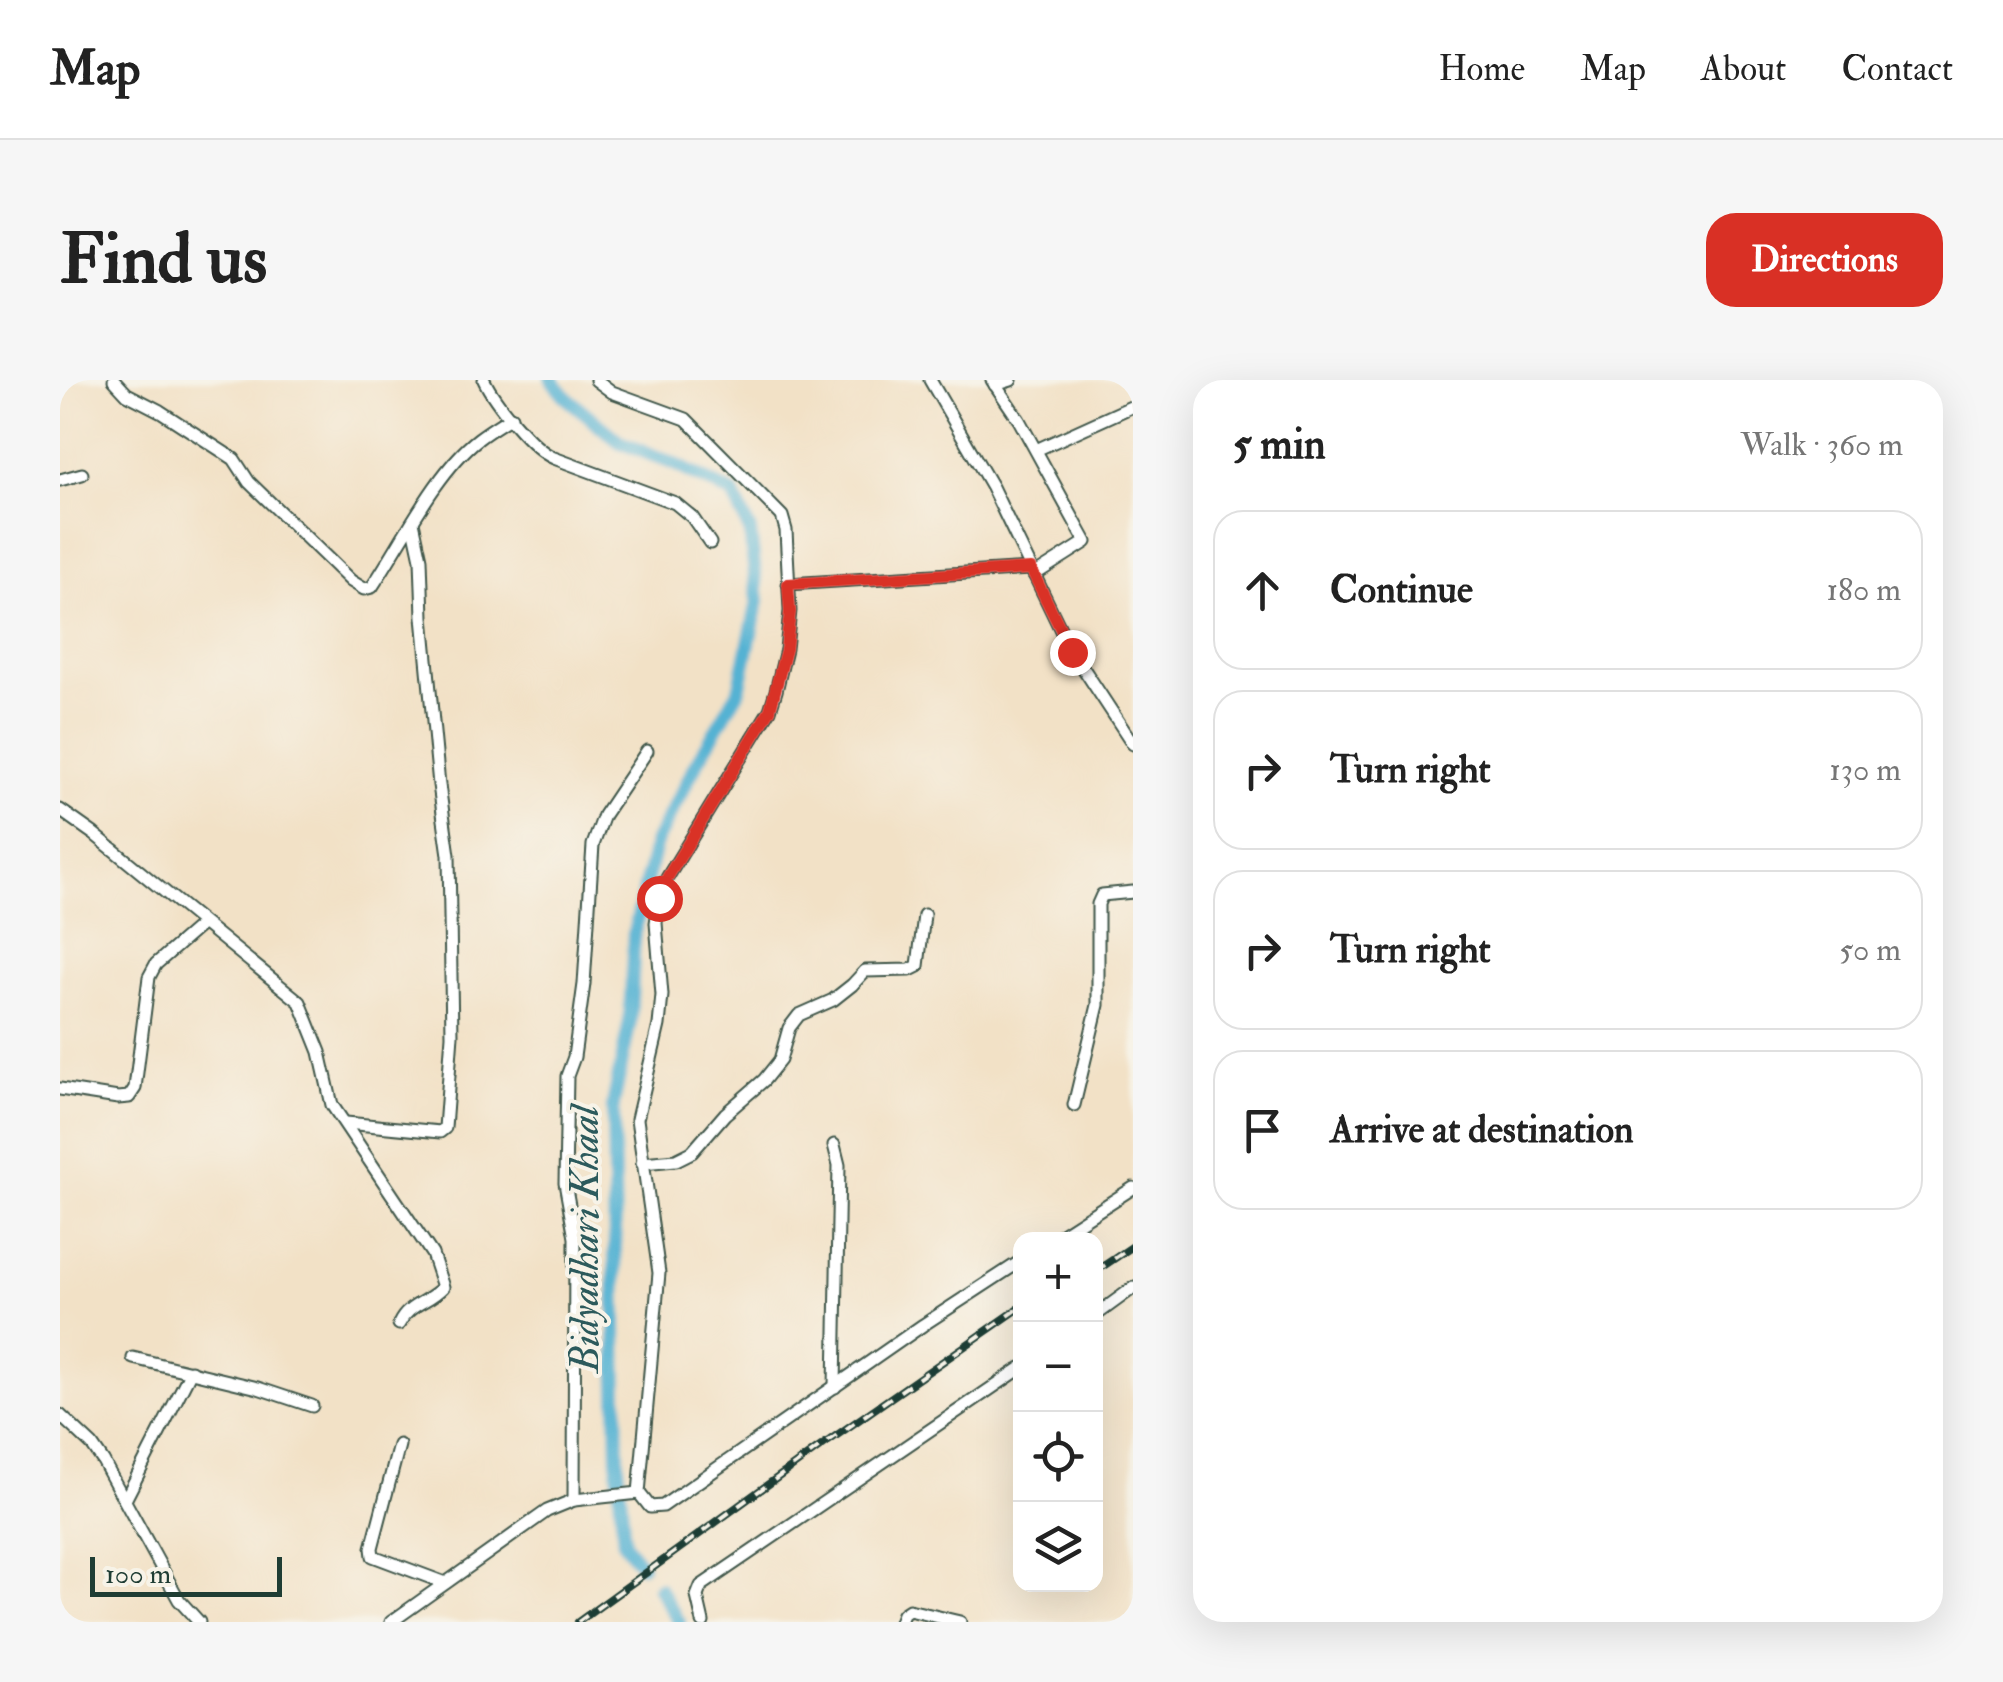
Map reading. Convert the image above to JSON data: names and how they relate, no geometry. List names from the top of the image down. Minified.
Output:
{"water":["Bidyadhari Khaal"],"scale_bar":"100 m","page":{"header":"Map","nav":["Home","Map","About","Contact"],"buttons":"Directions","title":"Find us","heading":["5 min","Walk · 360 m"],"list":[["Continue","180 m"],["Turn right","130 m"],["Turn right","50 m"],"Arrive at destination"],"map_buttons":["+","−"],"scale":"100 m"}}
